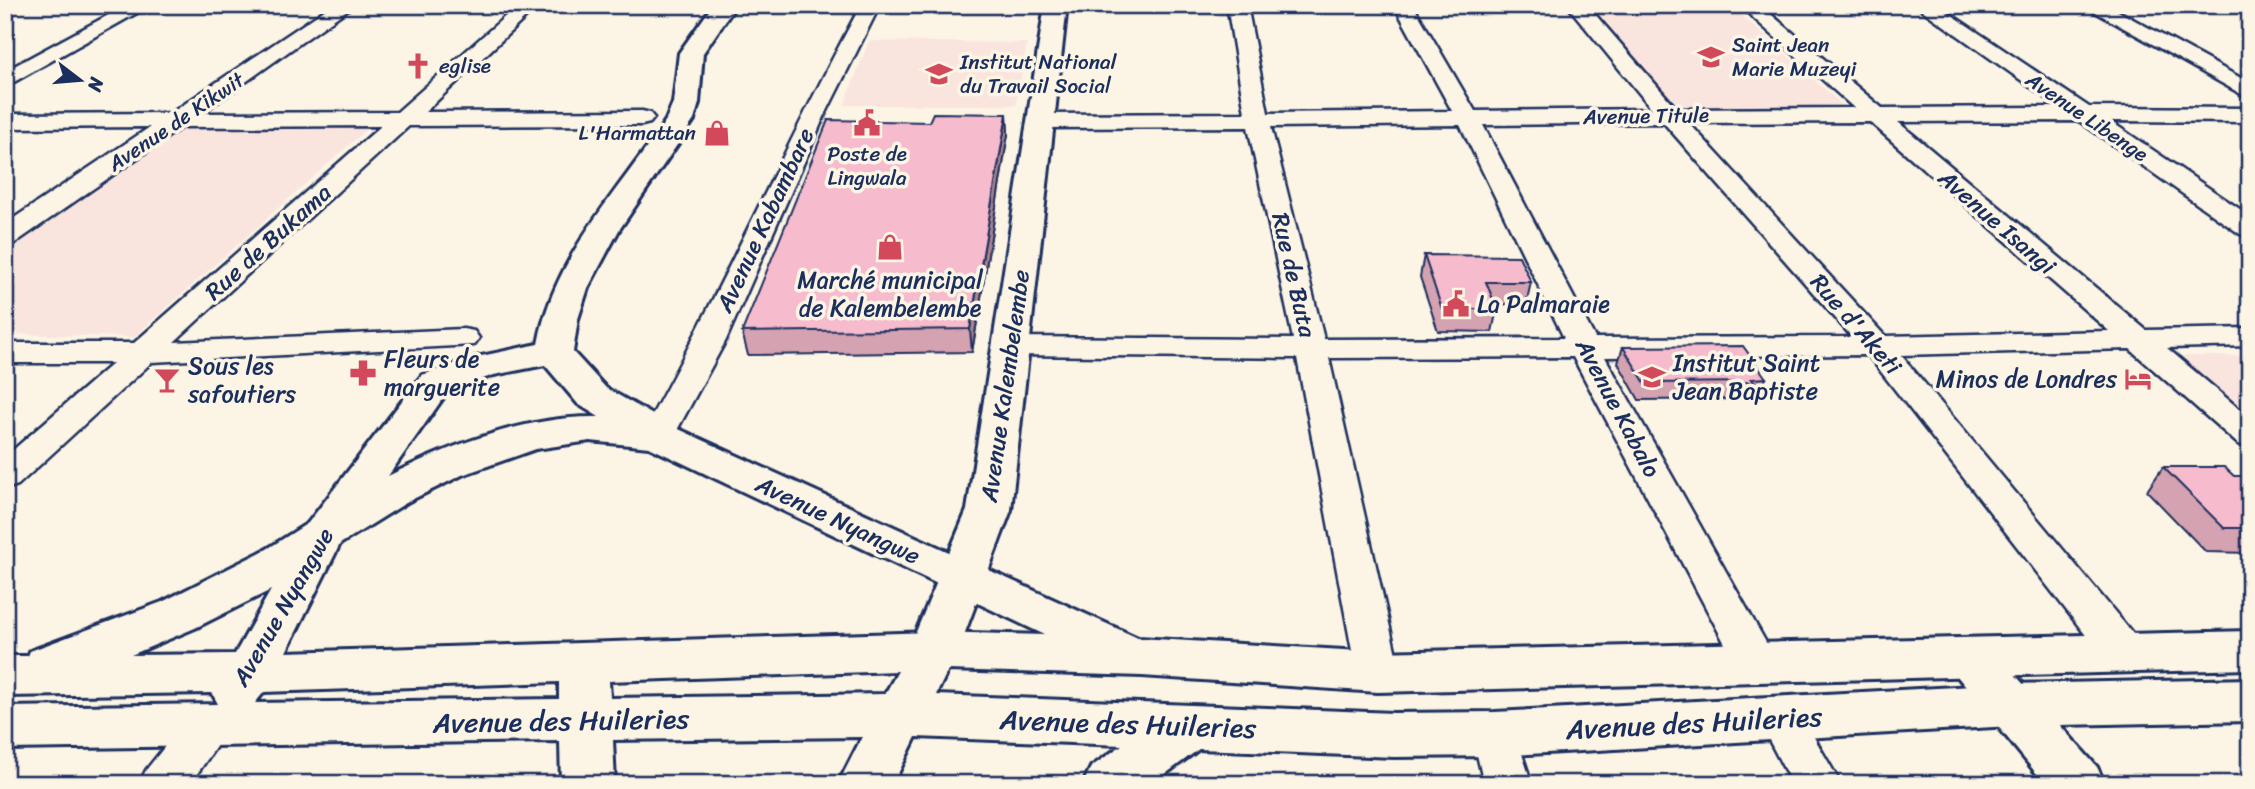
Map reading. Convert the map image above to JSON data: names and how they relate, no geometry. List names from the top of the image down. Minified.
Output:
{"streets":{"main road":["Avenue Kalembelembe","Avenue Nyangwe","Avenue des Huileries"],"street":["Avenue Titule","Avenue Libenge","Avenue de Kikwit","Avenue Kabambare","Avenue Isangi","Rue de Bukama","Rue de Buta","Rue d'Aketi","Avenue Kabalo"]},"crossings":[["Avenue Titule","Avenue Libenge"],["Avenue Titule","Avenue Isangi"],["Avenue Titule","Rue de Buta"],["Avenue Titule","Rue d'Aketi"],["Avenue Titule","Avenue Kalembelembe"],["Avenue Titule","Avenue Kabalo"],["Avenue Kabambare","Avenue Nyangwe"],["Avenue Kalembelembe","Avenue Nyangwe"],["Avenue Kalembelembe","Avenue des Huileries"],["Avenue Nyangwe","Avenue des Huileries"]],"places":{"school or university":["Saint Jean Marie Muzeyi","Institut National du Travail Social","Institut Saint Jean Baptiste"],"church":["eglise"],"public building":["Poste de Lingwala","La Palmaraie"],"shop":["L'Harmattan","Marché municipal de Kalembelembe"],"pharmacy":["Fleurs de marguerite"],"hotel":["Minos de Londres"],"bar":["Sous les safoutiers"]},"north":"right"}
